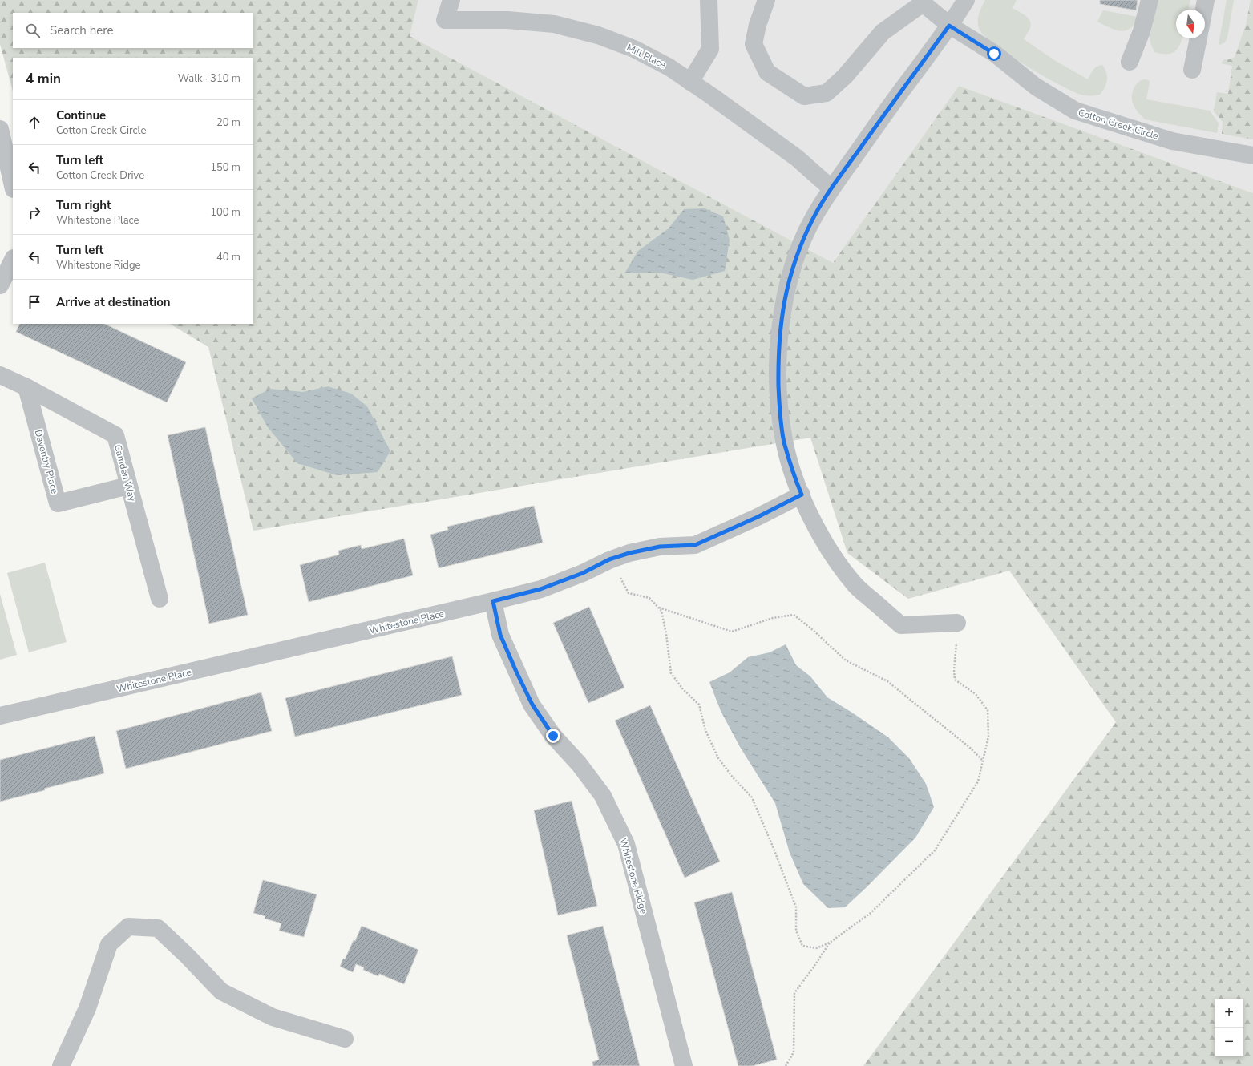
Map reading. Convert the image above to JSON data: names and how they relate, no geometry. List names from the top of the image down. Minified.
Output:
{"streets":{"street":["Mill Place","Cotton Creek Circle","Daventry Place","Camden Way","Whitestone Place","Whitestone Ridge"]},"crossings":[["Daventry Place","Camden Way"],["Whitestone Place","Whitestone Ridge"]],"north":"bottom","page":{"search":"Search here","heading":["4 min","Walk · 310 m"],"list":[["Continue","Cotton Creek Circle","20 m"],["Turn left","Cotton Creek Drive","150 m"],["Turn right","Whitestone Place","100 m"],["Turn left","Whitestone Ridge","40 m"],"Arrive at destination"],"map_buttons":["+","−"]}}
